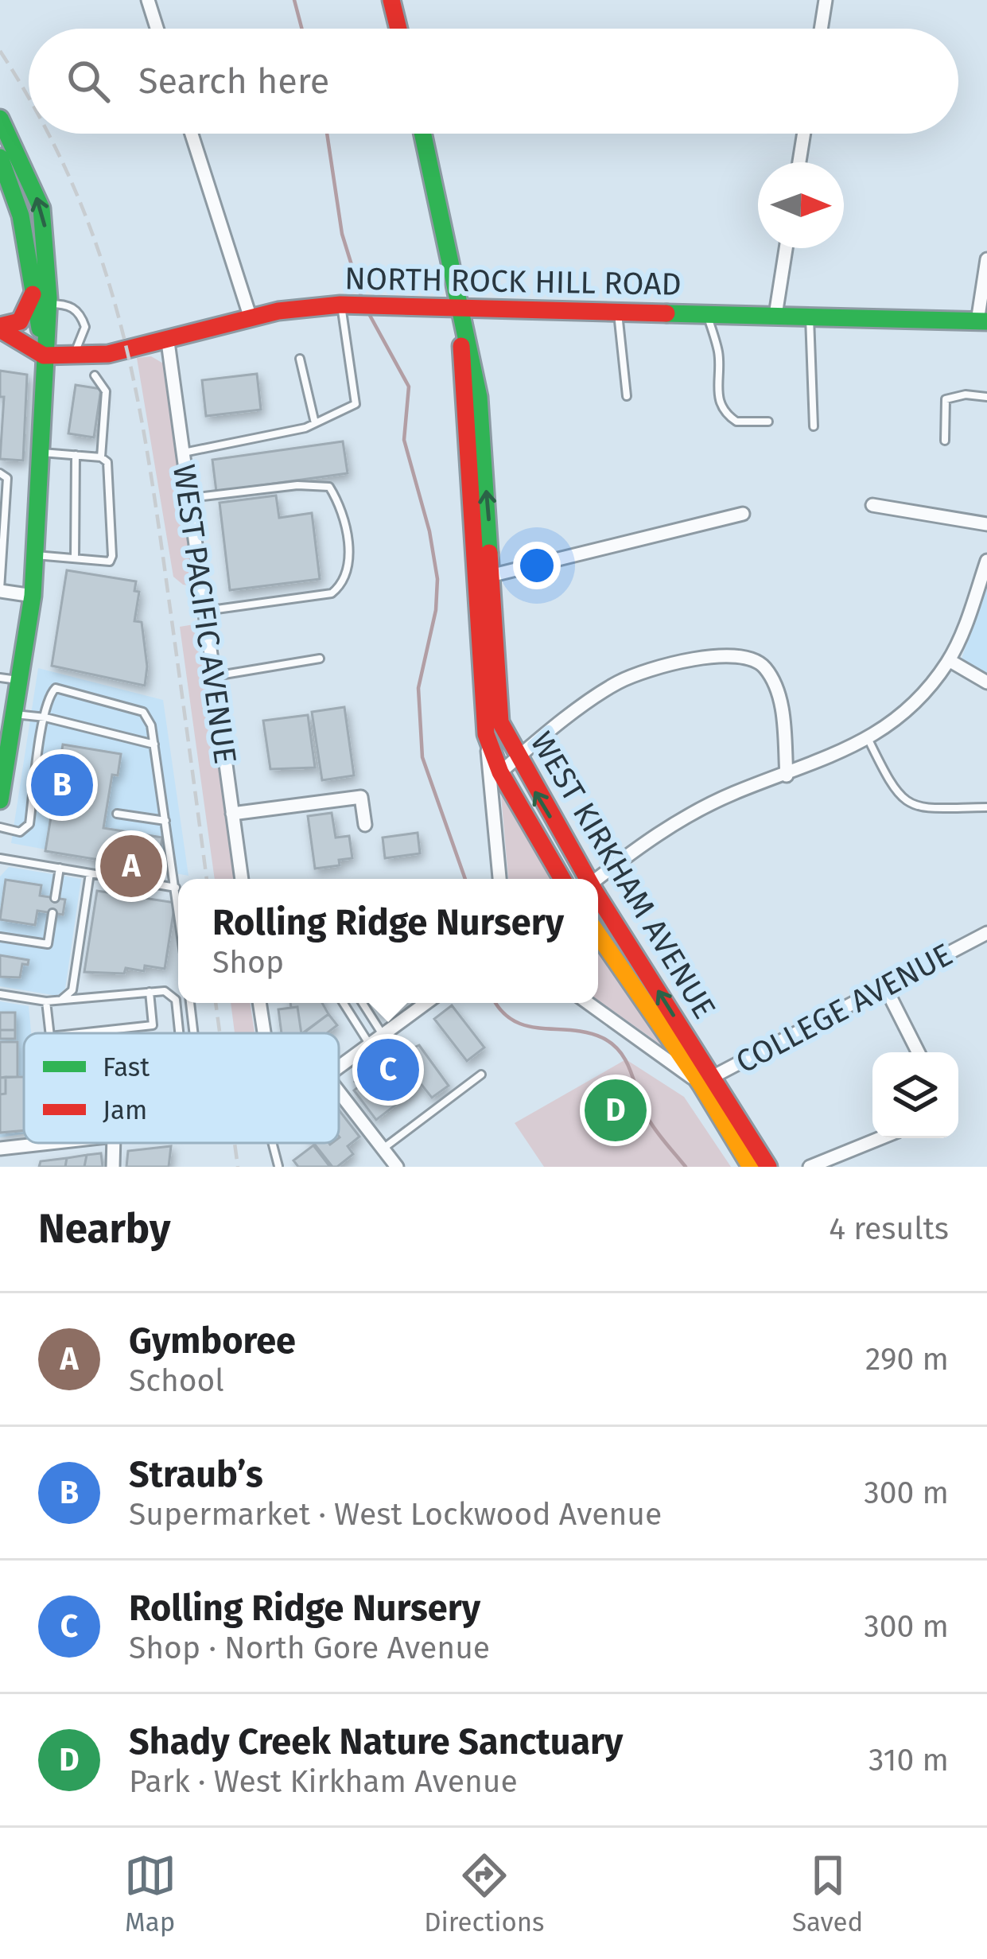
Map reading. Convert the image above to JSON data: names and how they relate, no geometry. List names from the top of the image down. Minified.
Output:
{"streets":{"street":["NORTH ROCK HILL ROAD","WEST PACIFIC AVENUE","WEST KIRKHAM AVENUE","COLLEGE AVENUE"]},"crossings":[["NORTH ROCK HILL ROAD","WEST PACIFIC AVENUE"],["NORTH ROCK HILL ROAD","WEST KIRKHAM AVENUE"],["WEST KIRKHAM AVENUE","COLLEGE AVENUE"]],"legend":["Fast","Jam"],"north":"right","page":{"search":"Search here","pins":["B","A","C","D"],"popup":["Rolling Ridge Nursery","Shop"],"heading":["Nearby","4 results"],"list":[{"mark":"A","name":"Gymboree","note":"School","value":"290 m"},{"mark":"B","name":"Straub’s","note":"Supermarket · West Lockwood Avenue","value":"300 m"},{"mark":"C","name":"Rolling Ridge Nursery","note":"Shop · North Gore Avenue","value":"300 m"},{"mark":"D","name":"Shady Creek Nature Sanctuary","note":"Park · West Kirkham Avenue","value":"310 m"}],"nav":["Map","Directions","Saved"]}}
